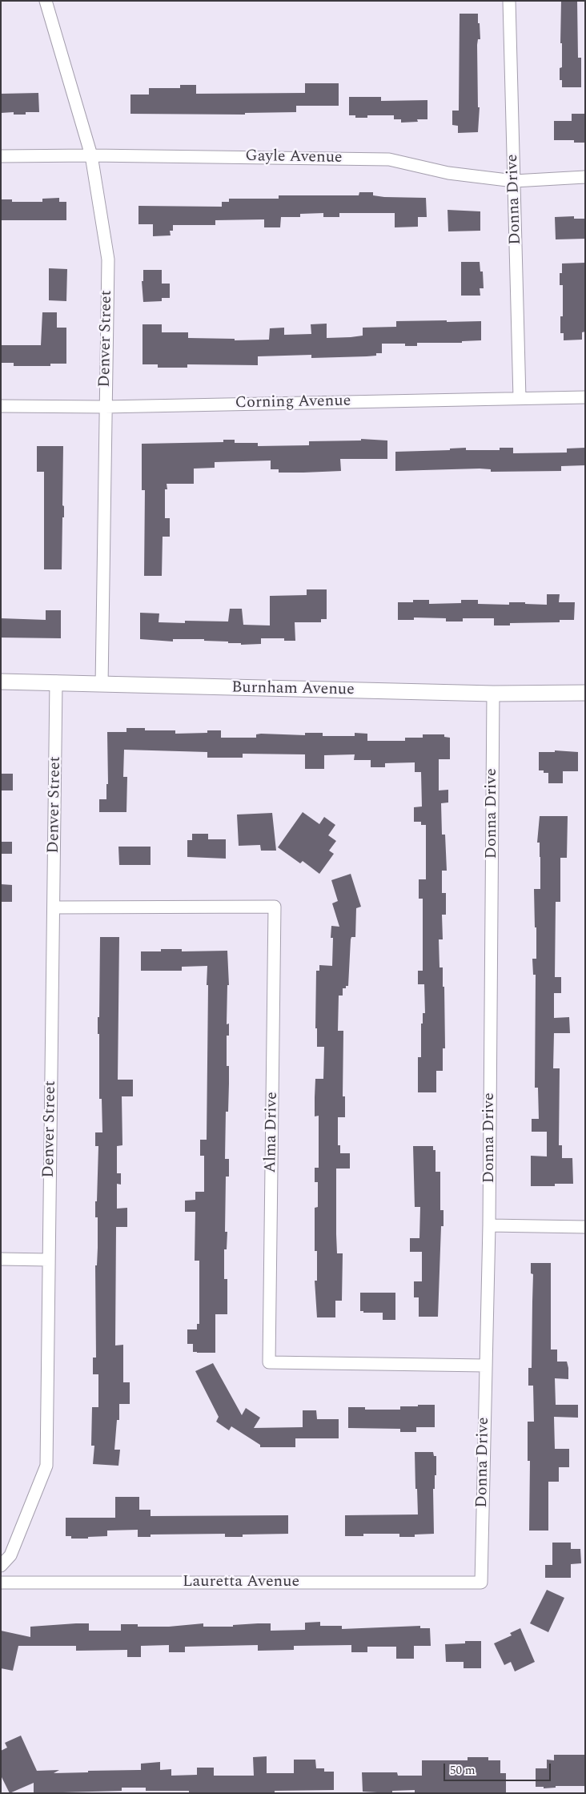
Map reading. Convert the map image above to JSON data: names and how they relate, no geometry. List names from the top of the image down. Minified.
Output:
{"streets":{"street":["Gayle Avenue","Donna Drive","Denver Street","Corning Avenue","Burnham Avenue","Alma Drive","Lauretta Avenue"]},"crossings":[["Gayle Avenue","Donna Drive"],["Gayle Avenue","Denver Street"],["Donna Drive","Corning Avenue"],["Donna Drive","Burnham Avenue"],["Donna Drive","Alma Drive"],["Donna Drive","Lauretta Avenue"],["Denver Street","Corning Avenue"],["Denver Street","Burnham Avenue"],["Denver Street","Alma Drive"]],"scale_bar":"50 m"}
